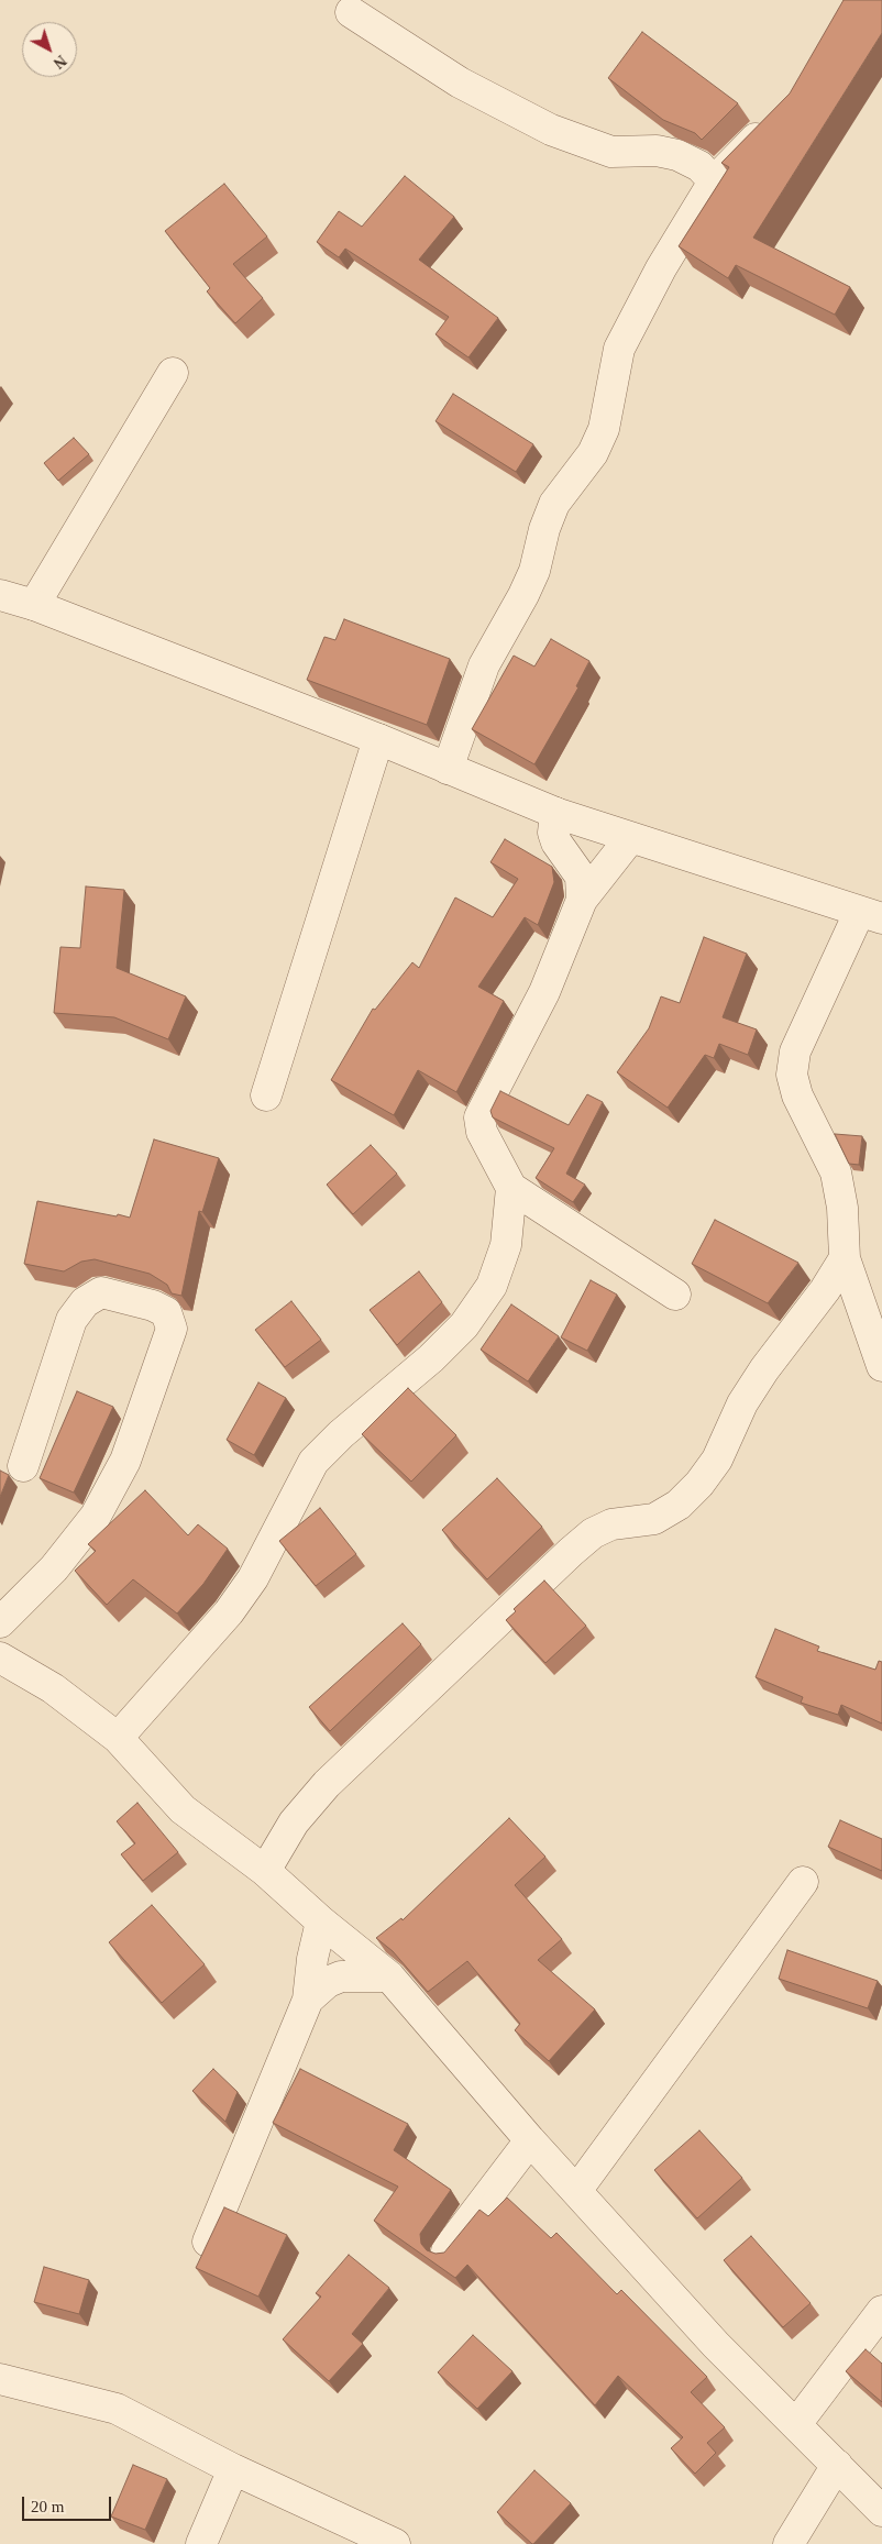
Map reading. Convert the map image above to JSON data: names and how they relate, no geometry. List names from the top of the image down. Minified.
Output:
{"scale_bar":"20 m","north":"bottom right"}
